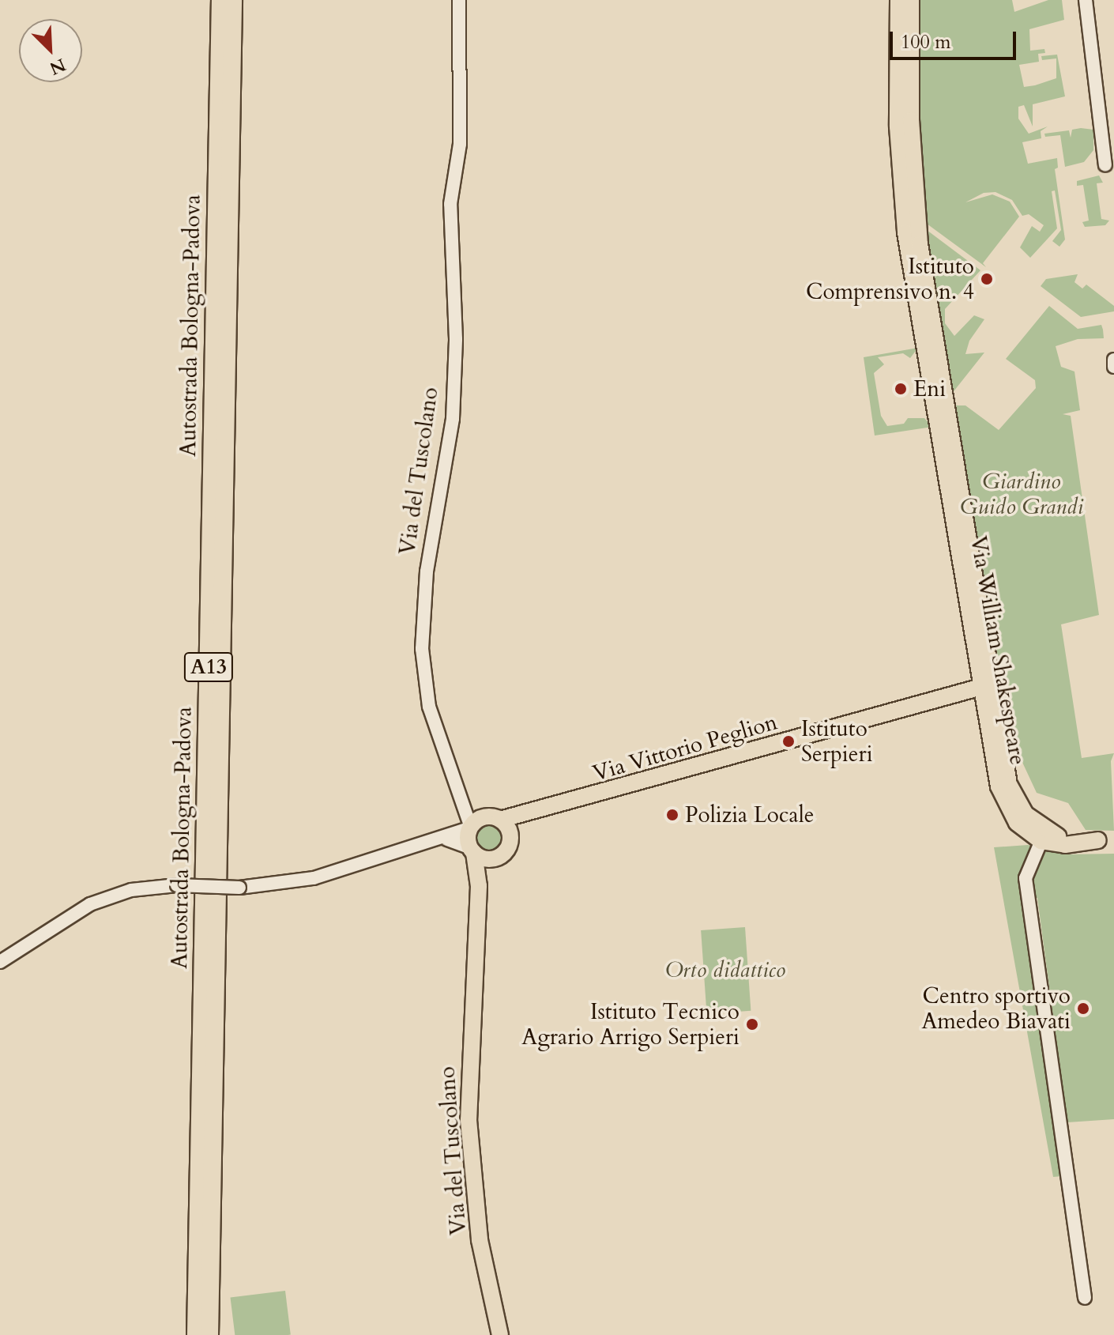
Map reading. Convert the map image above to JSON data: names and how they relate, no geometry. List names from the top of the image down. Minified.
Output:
{"streets":{"highway":["Autostrada Bologna-Padova","A13"],"main road":["Via del Tuscolano","Via William Shakespeare","Via Vittorio Peglion"]},"crossings":[["Via del Tuscolano","Via Vittorio Peglion"],["Via William Shakespeare","Via Vittorio Peglion"]],"parks":["Giardino Guido Grandi","Orto didattico"],"places":["Istituto Comprensivo n. 4","Eni","Istituto Serpieri","Polizia Locale","Centro sportivo Amedeo Biavati","Istituto Tecnico Agrario Arrigo Serpieri"],"scale_bar":"100 m","north":"bottom right"}
